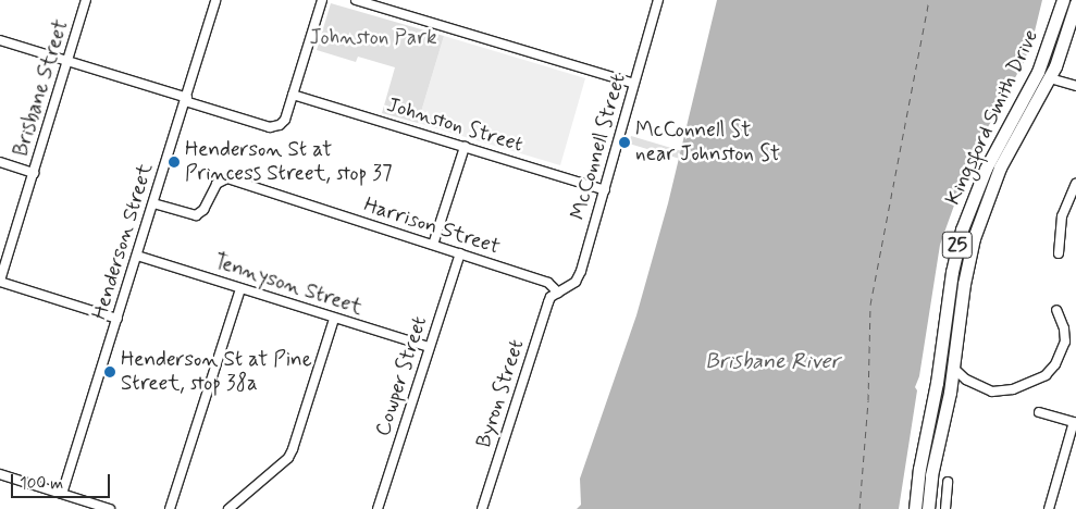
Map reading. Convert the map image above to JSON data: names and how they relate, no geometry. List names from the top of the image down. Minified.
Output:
{"streets":{"highway":["Kingsford Smith Drive","25"],"street":["Brisbane Street","Johnston Street","McConnell Street","Harrison Street","Henderson Street","Tennyson Street","Cowper Street","Byron Street"]},"crossings":[["Johnston Street","McConnell Street"],["McConnell Street","Harrison Street"],["McConnell Street","Byron Street"],["Harrison Street","Henderson Street"],["Harrison Street","Cowper Street"],["Harrison Street","Byron Street"],["Henderson Street","Tennyson Street"],["Tennyson Street","Cowper Street"]],"water":["Brisbane River"],"parks":["Johnston Park"],"places":["McConnell St near Johnston St","Henderson St at Princess Street, stop 37","Henderson St at Pine Street, stop 38a"],"scale_bar":"100 m"}
